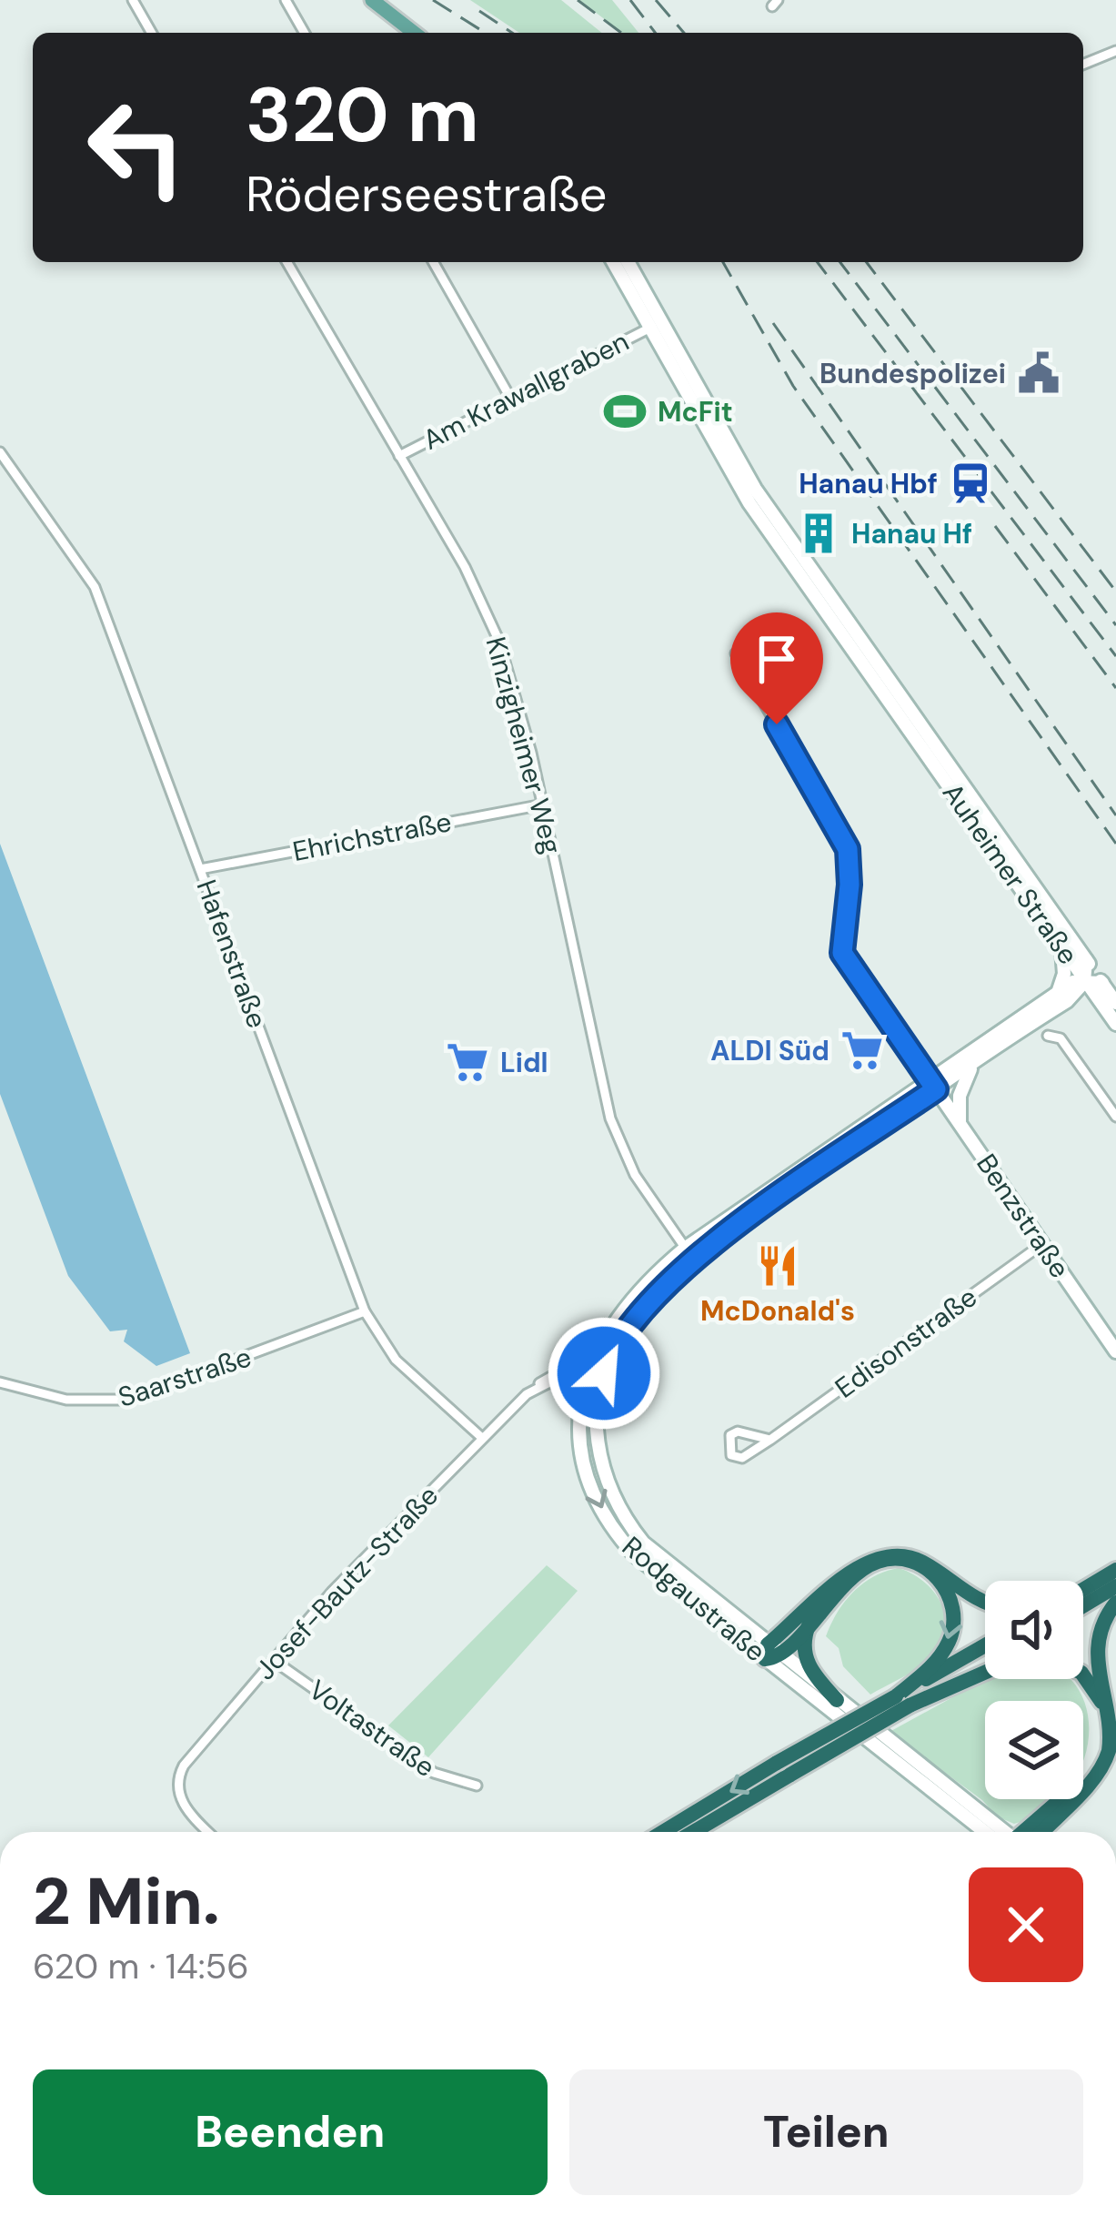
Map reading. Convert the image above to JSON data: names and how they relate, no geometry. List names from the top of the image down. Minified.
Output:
{"streets":{"main road":["Auheimer Straße","Benzstraße","Rodgaustraße"],"street":["Am Krawallgraben","Kinzigheimer Weg","Ehrichstraße","Hafenstraße","Edisonstraße","Saarstraße","Josef-Bautz-Straße","Voltastraße"]},"crossings":[["Am Krawallgraben","Kinzigheimer Weg"],["Am Krawallgraben","Auheimer Straße"],["Kinzigheimer Weg","Ehrichstraße"],["Kinzigheimer Weg","Rodgaustraße"],["Ehrichstraße","Hafenstraße"],["Auheimer Straße","Rodgaustraße"],["Hafenstraße","Saarstraße"],["Hafenstraße","Josef-Bautz-Straße"],["Benzstraße","Edisonstraße"],["Benzstraße","Rodgaustraße"],["Josef-Bautz-Straße","Rodgaustraße"],["Josef-Bautz-Straße","Voltastraße"]],"places":{"public building":["Bundespolizei"],"sports":["McFit"],"station":["Hanau Hbf"],"building":["Hanau Hf"],"supermarket":["ALDI Süd","Lidl"],"restaurant":["McDonald's"]},"page":{"turn":["320 m","Röderseestraße"],"heading":["2 Min.","620 m · 14:56"],"buttons":["Beenden","Teilen"]}}
